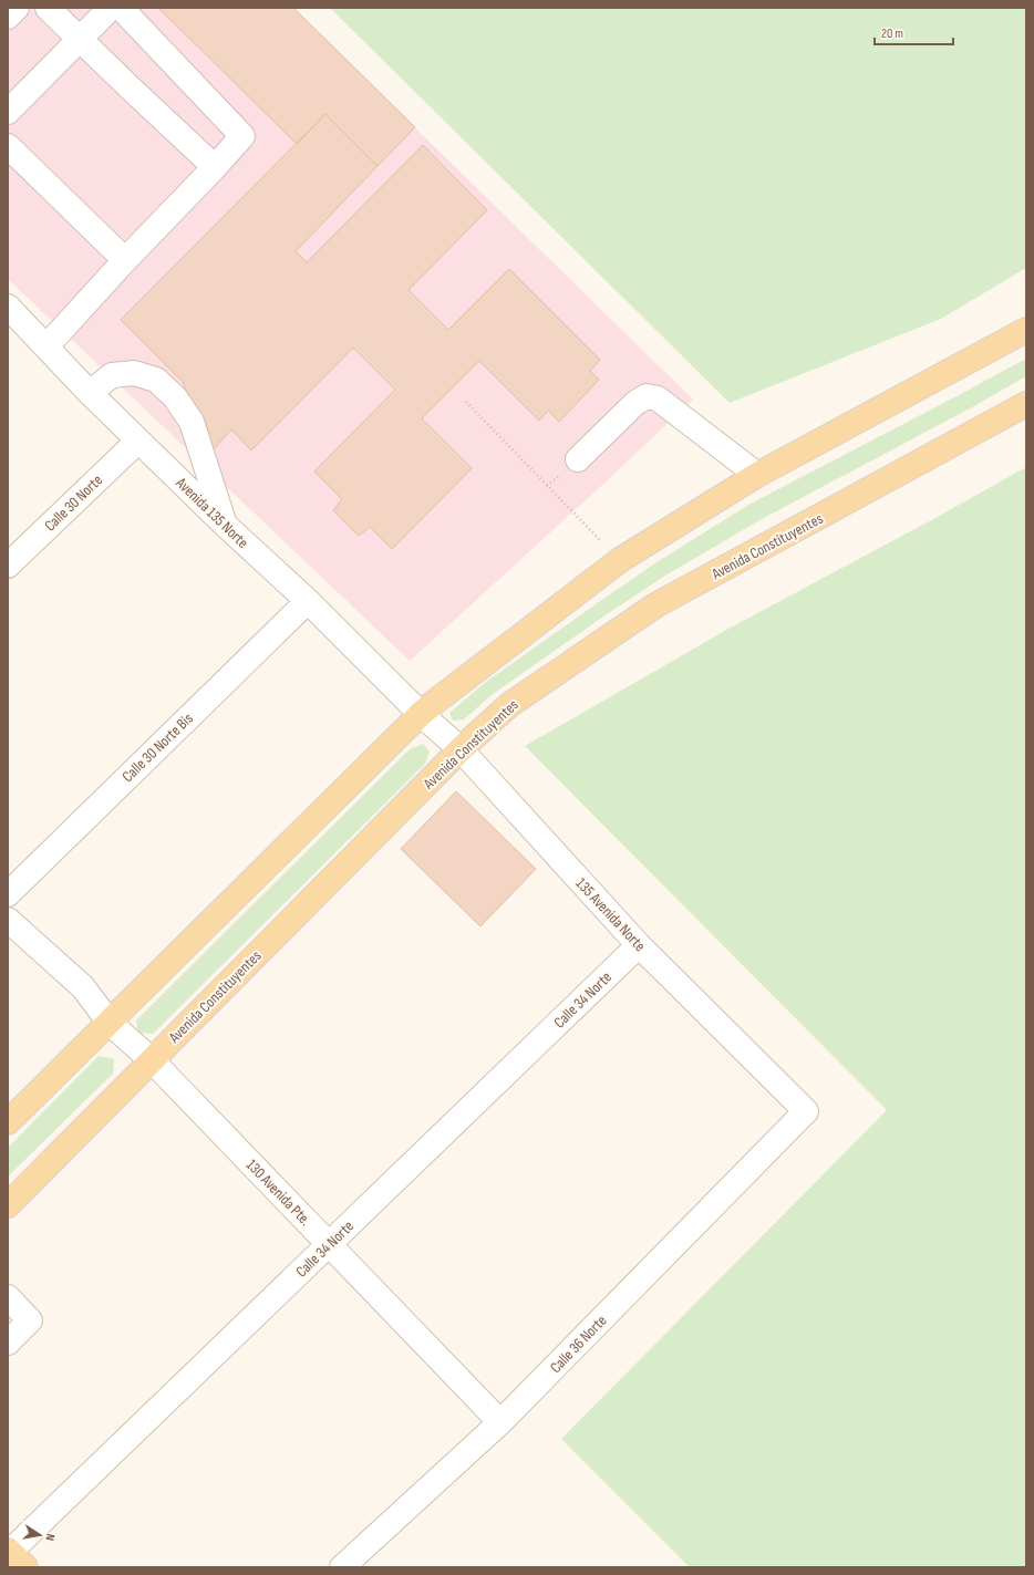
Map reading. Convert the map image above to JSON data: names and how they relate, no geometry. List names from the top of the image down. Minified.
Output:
{"streets":{"main road":["Avenida Constituyentes"],"street":["Calle 30 Norte","Avenida 135 Norte","Calle 30 Norte Bis","135 Avenida Norte","Calle 34 Norte","130 Avenida Pte.","Calle 36 Norte"]},"crossings":[["Calle 30 Norte","Avenida 135 Norte"],["Avenida 135 Norte","Calle 30 Norte Bis"],["Avenida 135 Norte","135 Avenida Norte"],["Avenida Constituyentes","135 Avenida Norte"],["Avenida Constituyentes","130 Avenida Pte."],["135 Avenida Norte","Calle 34 Norte"],["135 Avenida Norte","Calle 36 Norte"],["Calle 34 Norte","130 Avenida Pte."],["130 Avenida Pte.","Calle 36 Norte"]],"scale_bar":"20 m","north":"right"}
